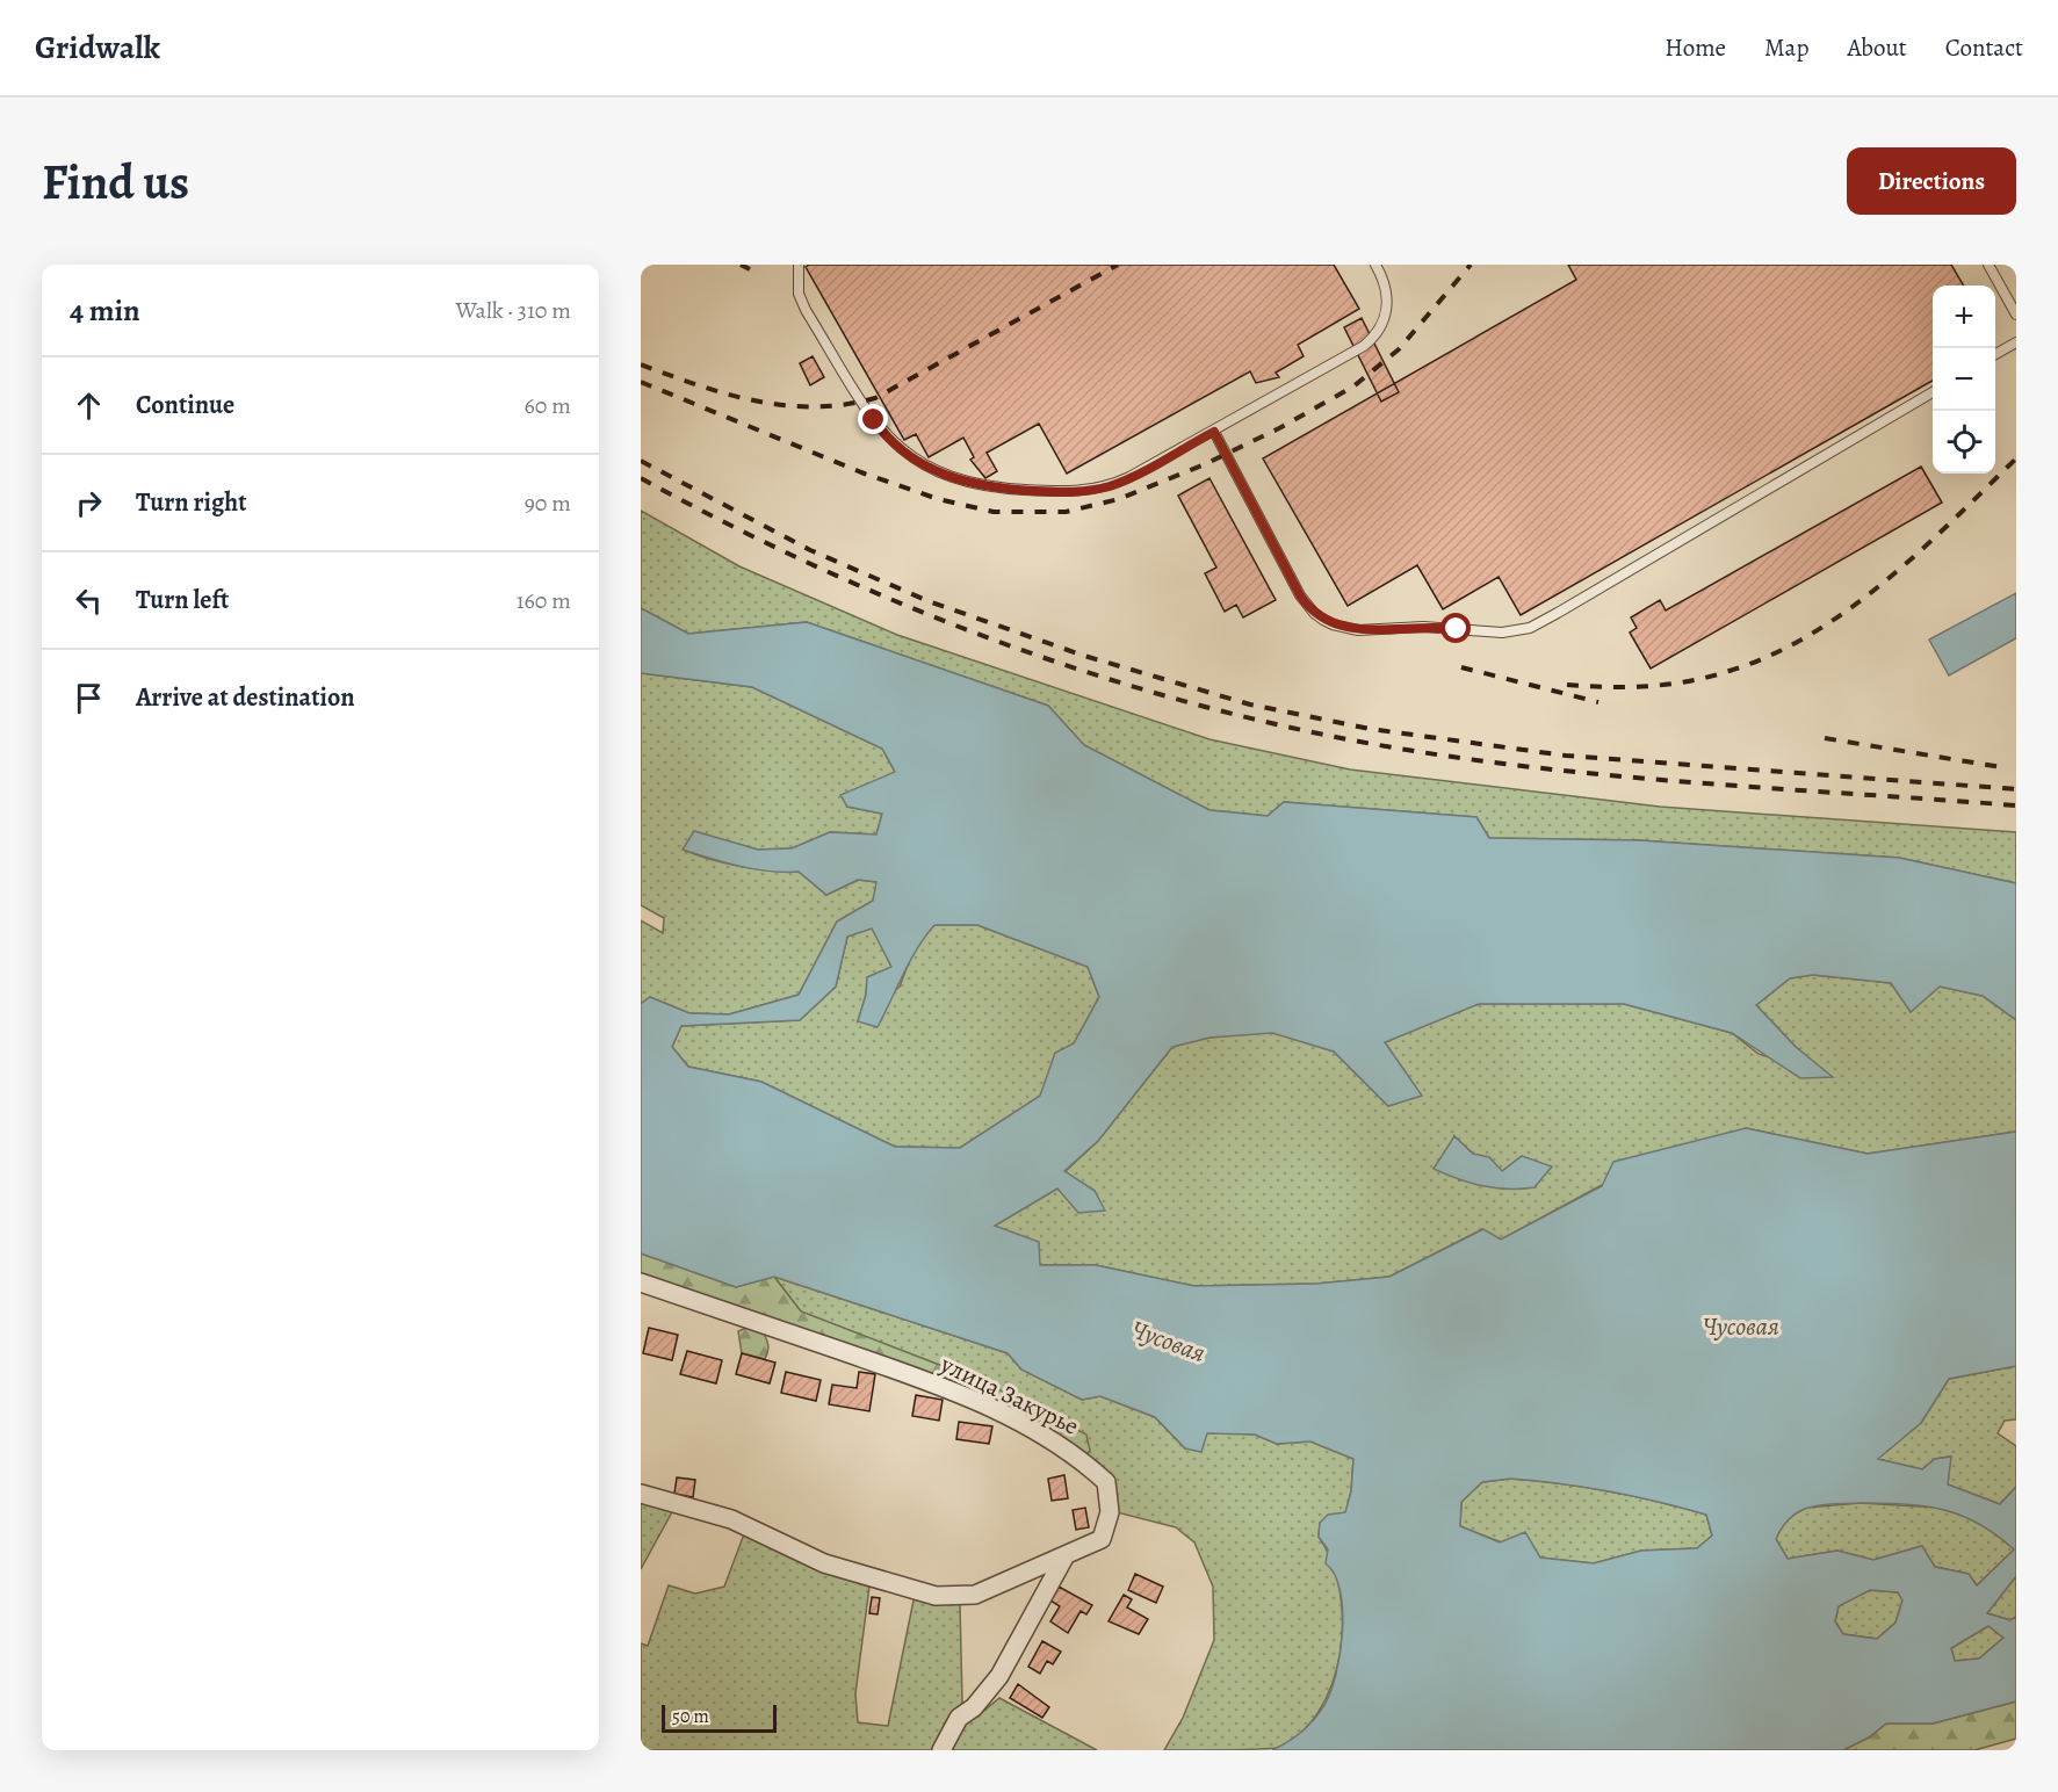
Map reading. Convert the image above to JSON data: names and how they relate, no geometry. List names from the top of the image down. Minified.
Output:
{"streets":{"street":["улица Закурье"]},"water":["Чусовая"],"scale_bar":"50 m","page":{"header":"Gridwalk","nav":["Home","Map","About","Contact"],"buttons":"Directions","title":"Find us","heading":["4 min","Walk · 310 m"],"map_buttons":["+","−"],"list":[["Continue","60 m"],["Turn right","90 m"],["Turn left","160 m"],"Arrive at destination"],"scale":"50 m"}}
